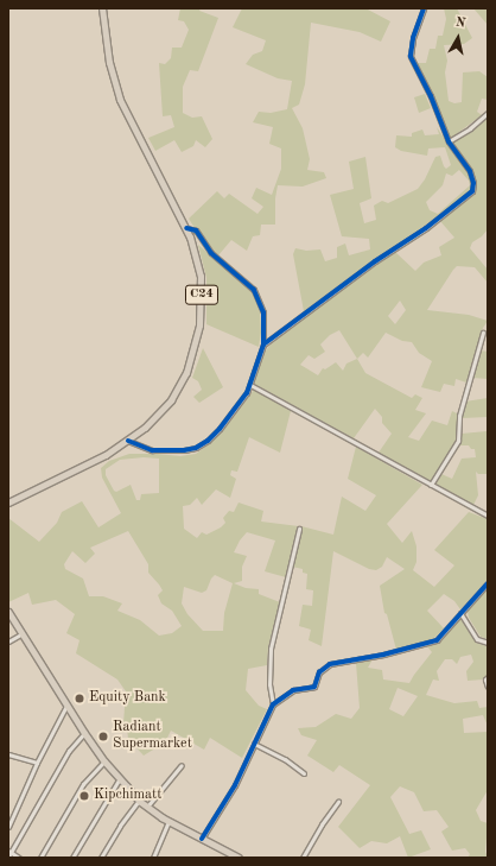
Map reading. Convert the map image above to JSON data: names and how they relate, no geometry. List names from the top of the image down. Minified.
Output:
{"streets":{"main road":["C24"]},"places":["Equity Bank","Radiant Supermarket","Kipchimatt"],"north":"top"}
